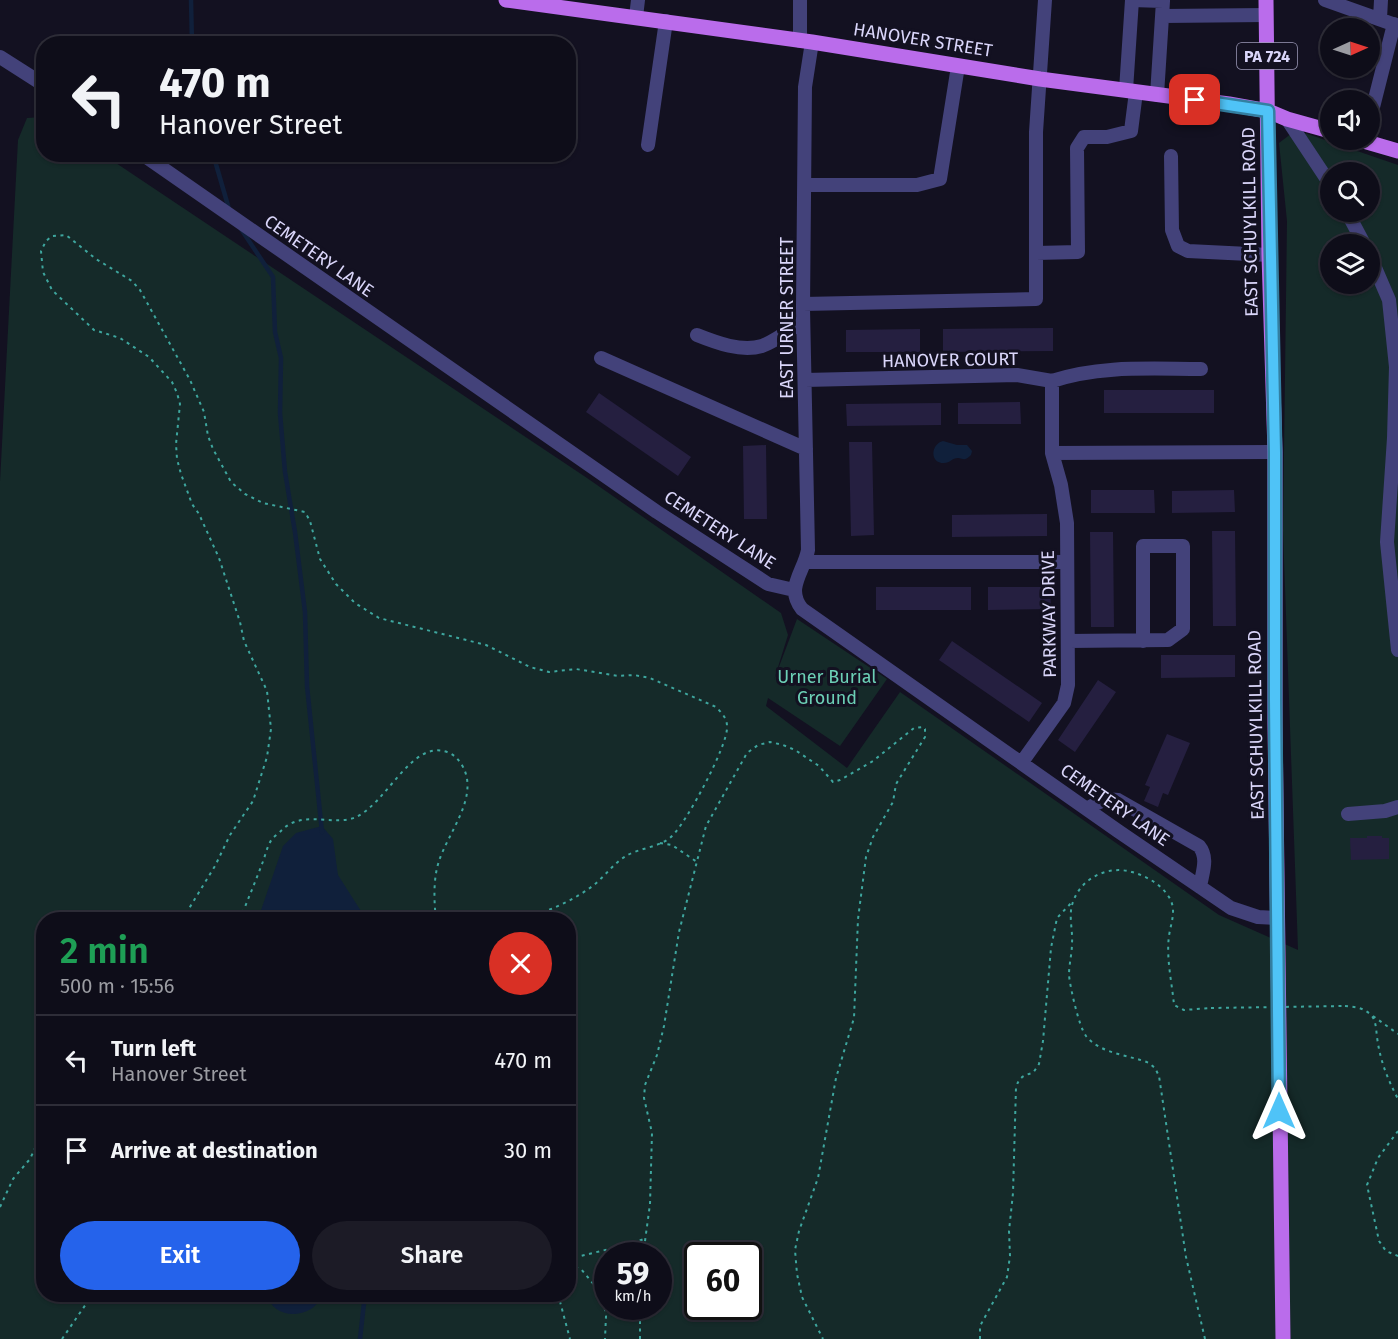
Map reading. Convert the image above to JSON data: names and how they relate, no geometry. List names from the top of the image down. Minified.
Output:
{"streets":{"main road":["HANOVER STREET","PA 724","EAST SCHUYLKILL ROAD"],"street":["CEMETERY LANE","EAST URNER STREET","HANOVER COURT","PARKWAY DRIVE"]},"crossings":[["HANOVER STREET","PA 724"],["HANOVER STREET","EAST SCHUYLKILL ROAD"],["HANOVER STREET","EAST URNER STREET"],["PA 724","EAST SCHUYLKILL ROAD"],["EAST SCHUYLKILL ROAD","CEMETERY LANE"],["CEMETERY LANE","EAST URNER STREET"],["CEMETERY LANE","PARKWAY DRIVE"],["EAST URNER STREET","HANOVER COURT"]],"parks":["Urner Burial Ground"],"north":"right","page":{"turn":["470 m","Hanover Street"],"heading":["2 min","500 m · 15:56"],"list":[{"name":"Turn left","note":"Hanover Street","value":"470 m"},{"name":"Arrive at destination","value":"30 m"}],"buttons":["Exit","Share"],"speed":"59 km/h","limit":"60"}}
